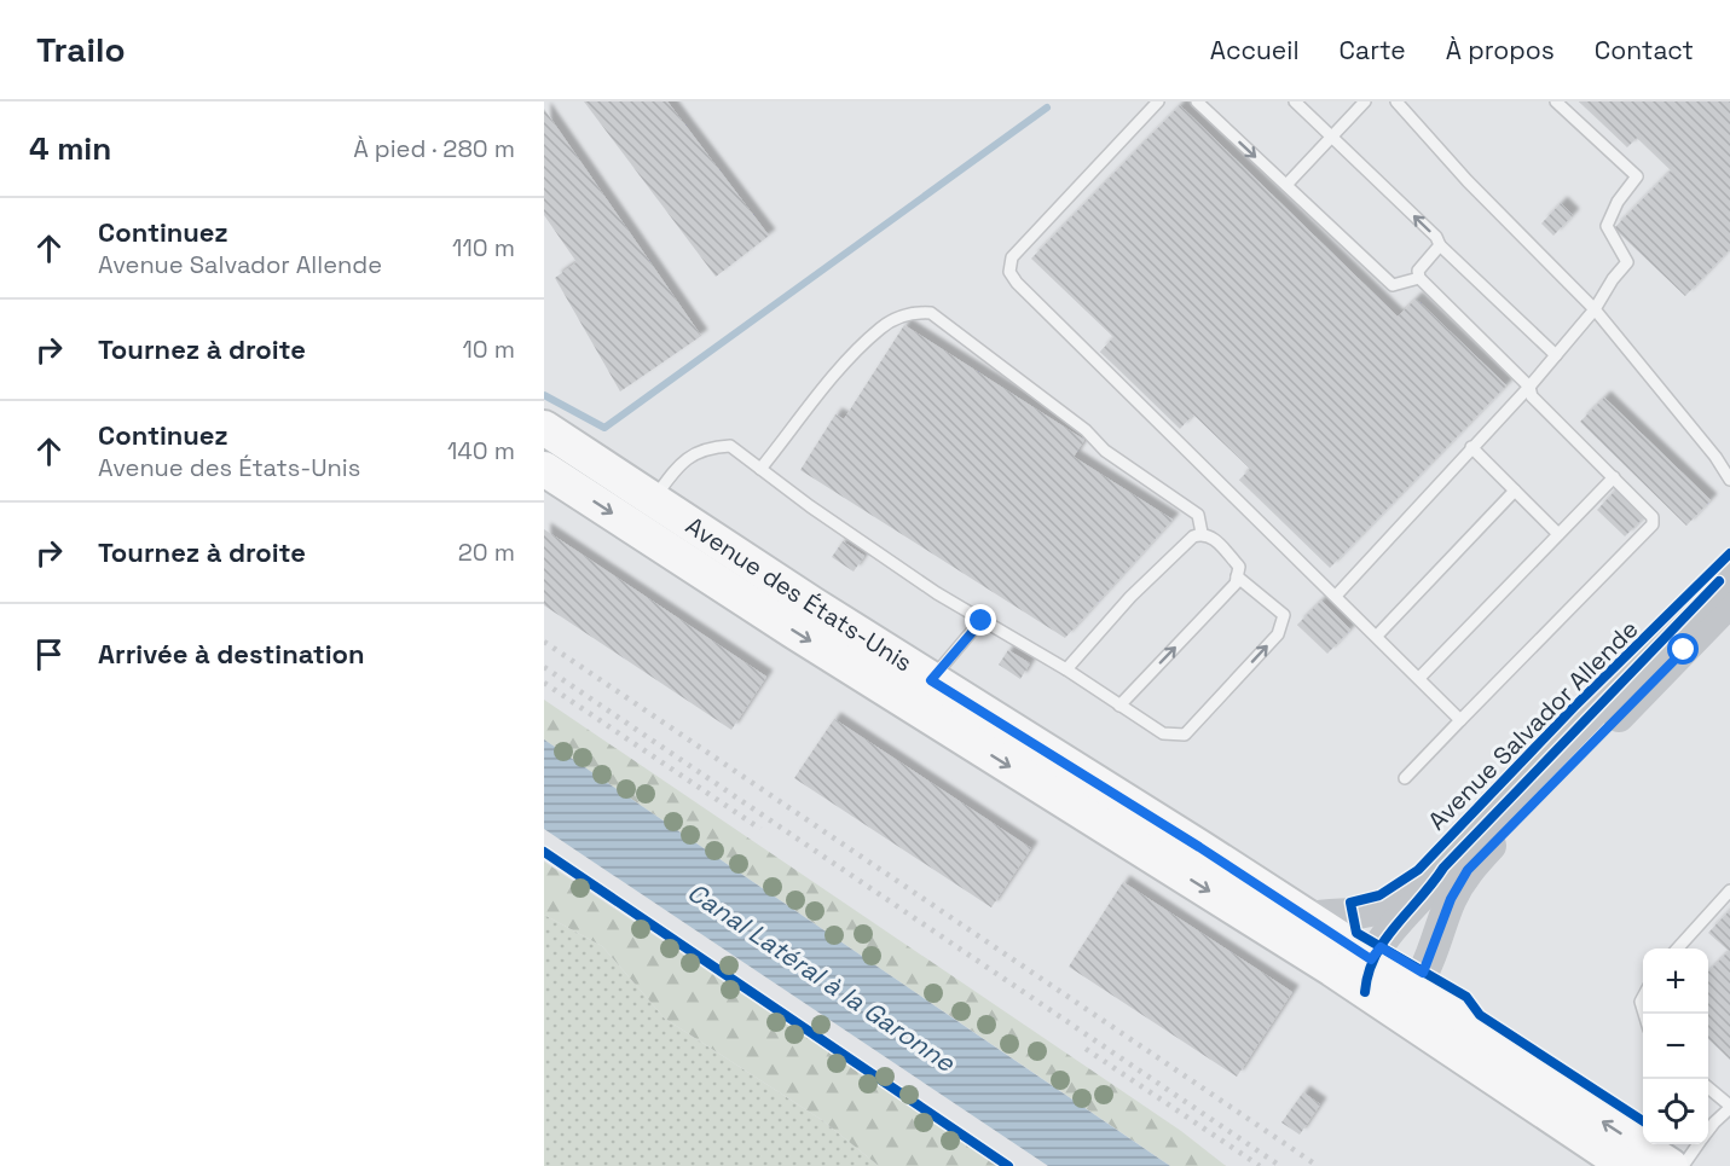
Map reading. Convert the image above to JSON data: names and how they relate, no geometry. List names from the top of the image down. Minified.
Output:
{"streets":{"main road":["Avenue des États-Unis"],"street":["Avenue Salvador Allende"]},"crossings":[["Avenue des États-Unis","Avenue Salvador Allende"]],"water":["Canal Latéral à la Garonne"],"page":{"header":"Trailo","nav":["Accueil","Carte","À propos","Contact"],"heading":["4 min","À pied · 280 m"],"list":[["Continuez","Avenue Salvador Allende","110 m"],["Tournez à droite","10 m"],["Continuez","Avenue des États-Unis","140 m"],["Tournez à droite","20 m"],"Arrivée à destination"],"map_buttons":["+","−"]}}
